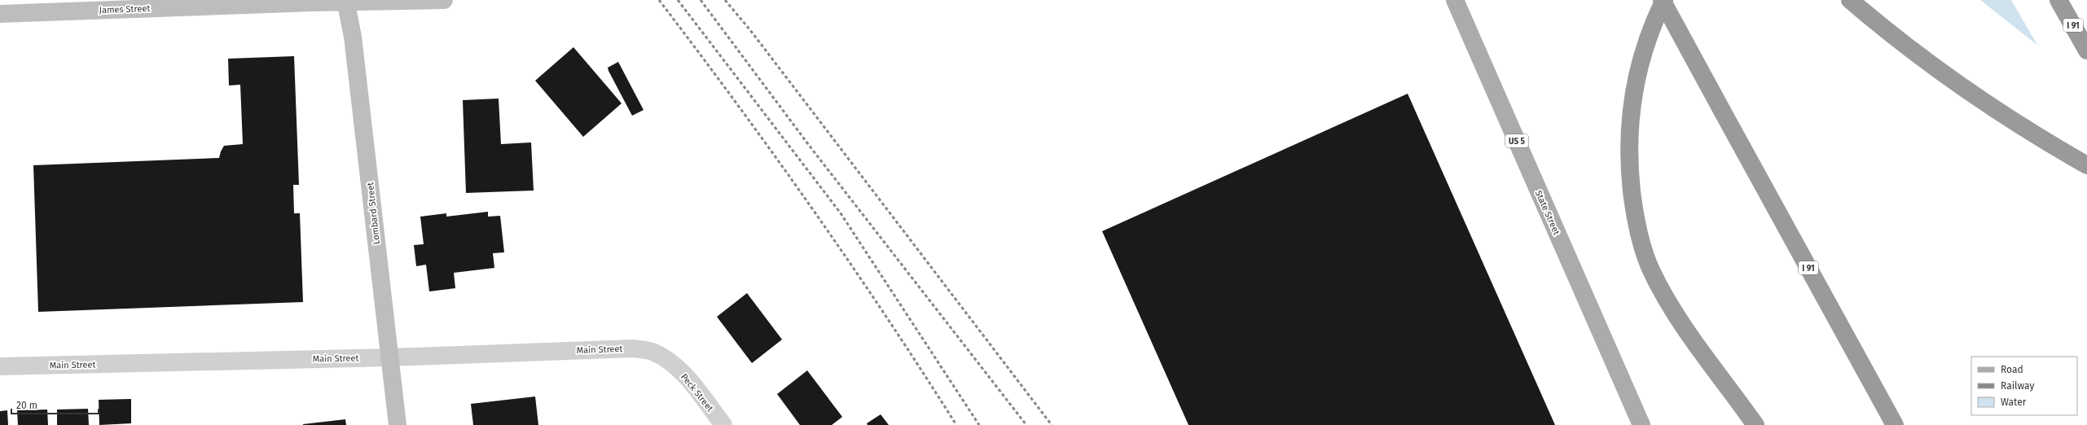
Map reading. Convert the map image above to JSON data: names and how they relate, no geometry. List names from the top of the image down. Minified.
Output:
{"streets":{"highway":["I 91"],"main road":["US 5","State Street"],"street":["James Street","Lombard Street","Main Street","Peck Street"]},"crossings":[["James Street","Lombard Street"],["Lombard Street","Main Street"],["Main Street","Peck Street"]],"legend":["Road","Railway","Water"],"scale_bar":"20 m"}
